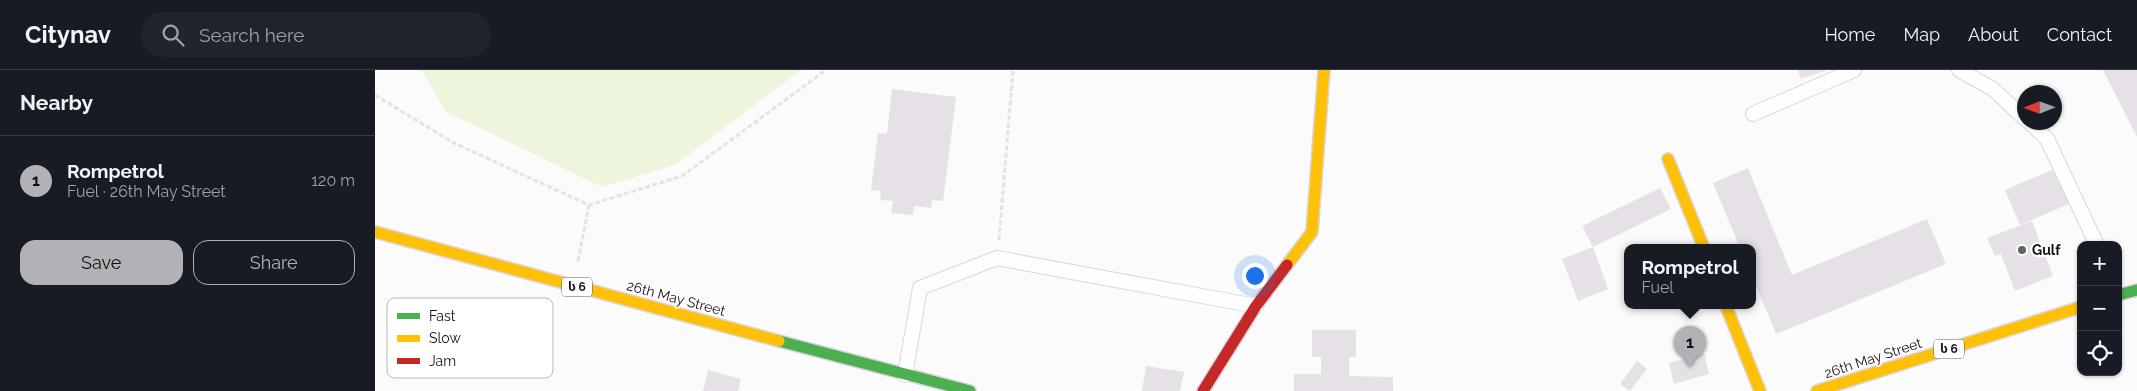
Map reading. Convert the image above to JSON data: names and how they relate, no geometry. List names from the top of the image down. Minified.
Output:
{"streets":{"main road":["ს 6","26th May Street"]},"places":["Gulf"],"legend":["Fast","Slow","Jam"],"north":"left","page":{"header":"Citynav","search":"Search here","nav":["Home","Map","About","Contact"],"heading":"Nearby","list":[{"mark":"1","name":"Rompetrol","note":"Fuel · 26th May Street","value":"120 m"}],"buttons":["Save","Share"],"map_buttons":["+","−"],"popup":["Rompetrol","Fuel"],"pins":"1"}}
